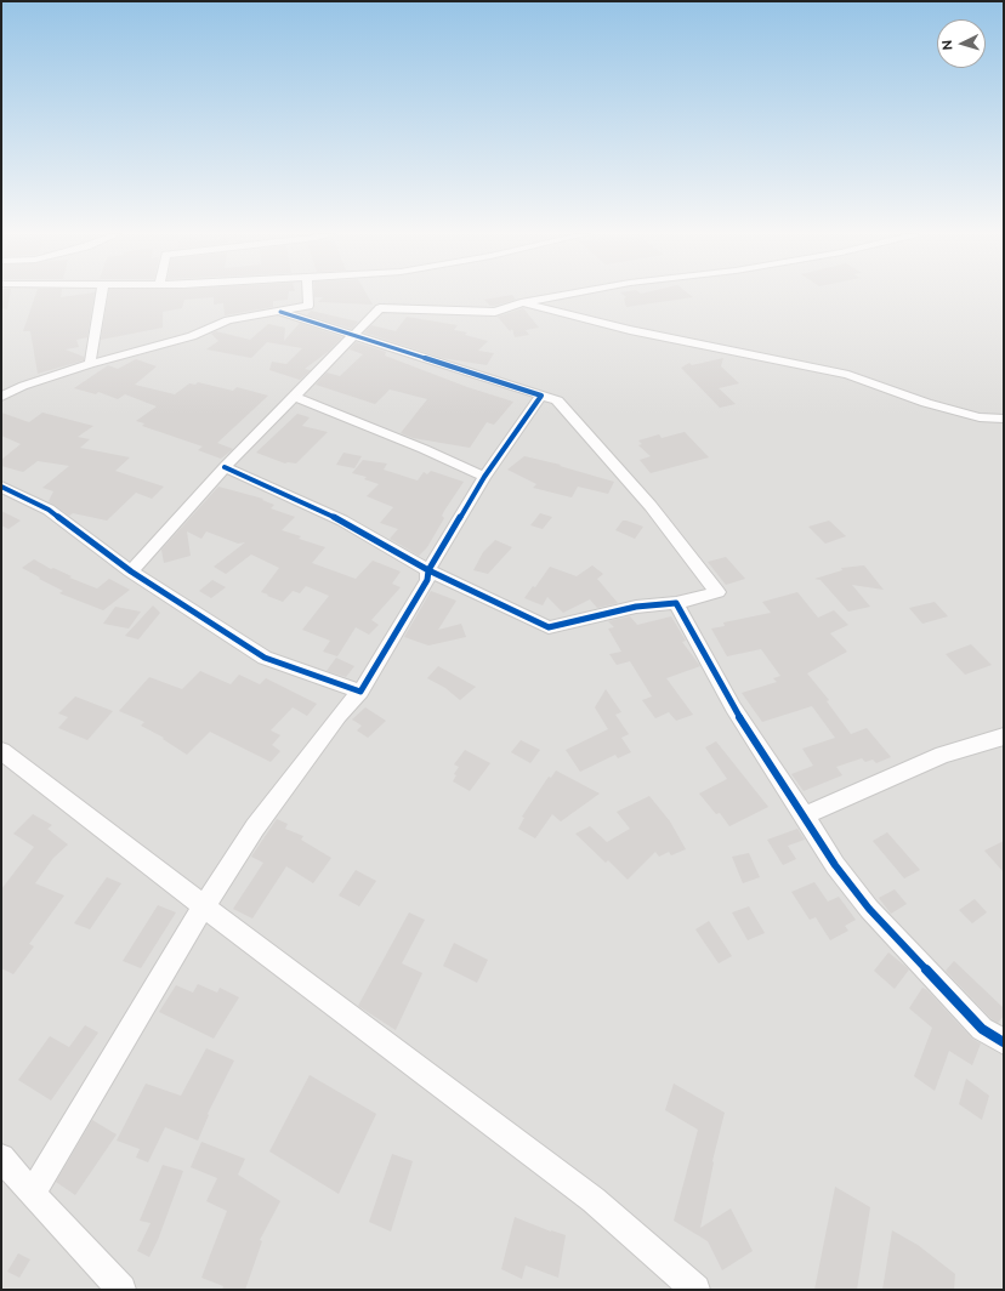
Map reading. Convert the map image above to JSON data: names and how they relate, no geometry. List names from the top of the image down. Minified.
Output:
{"north":"left"}
